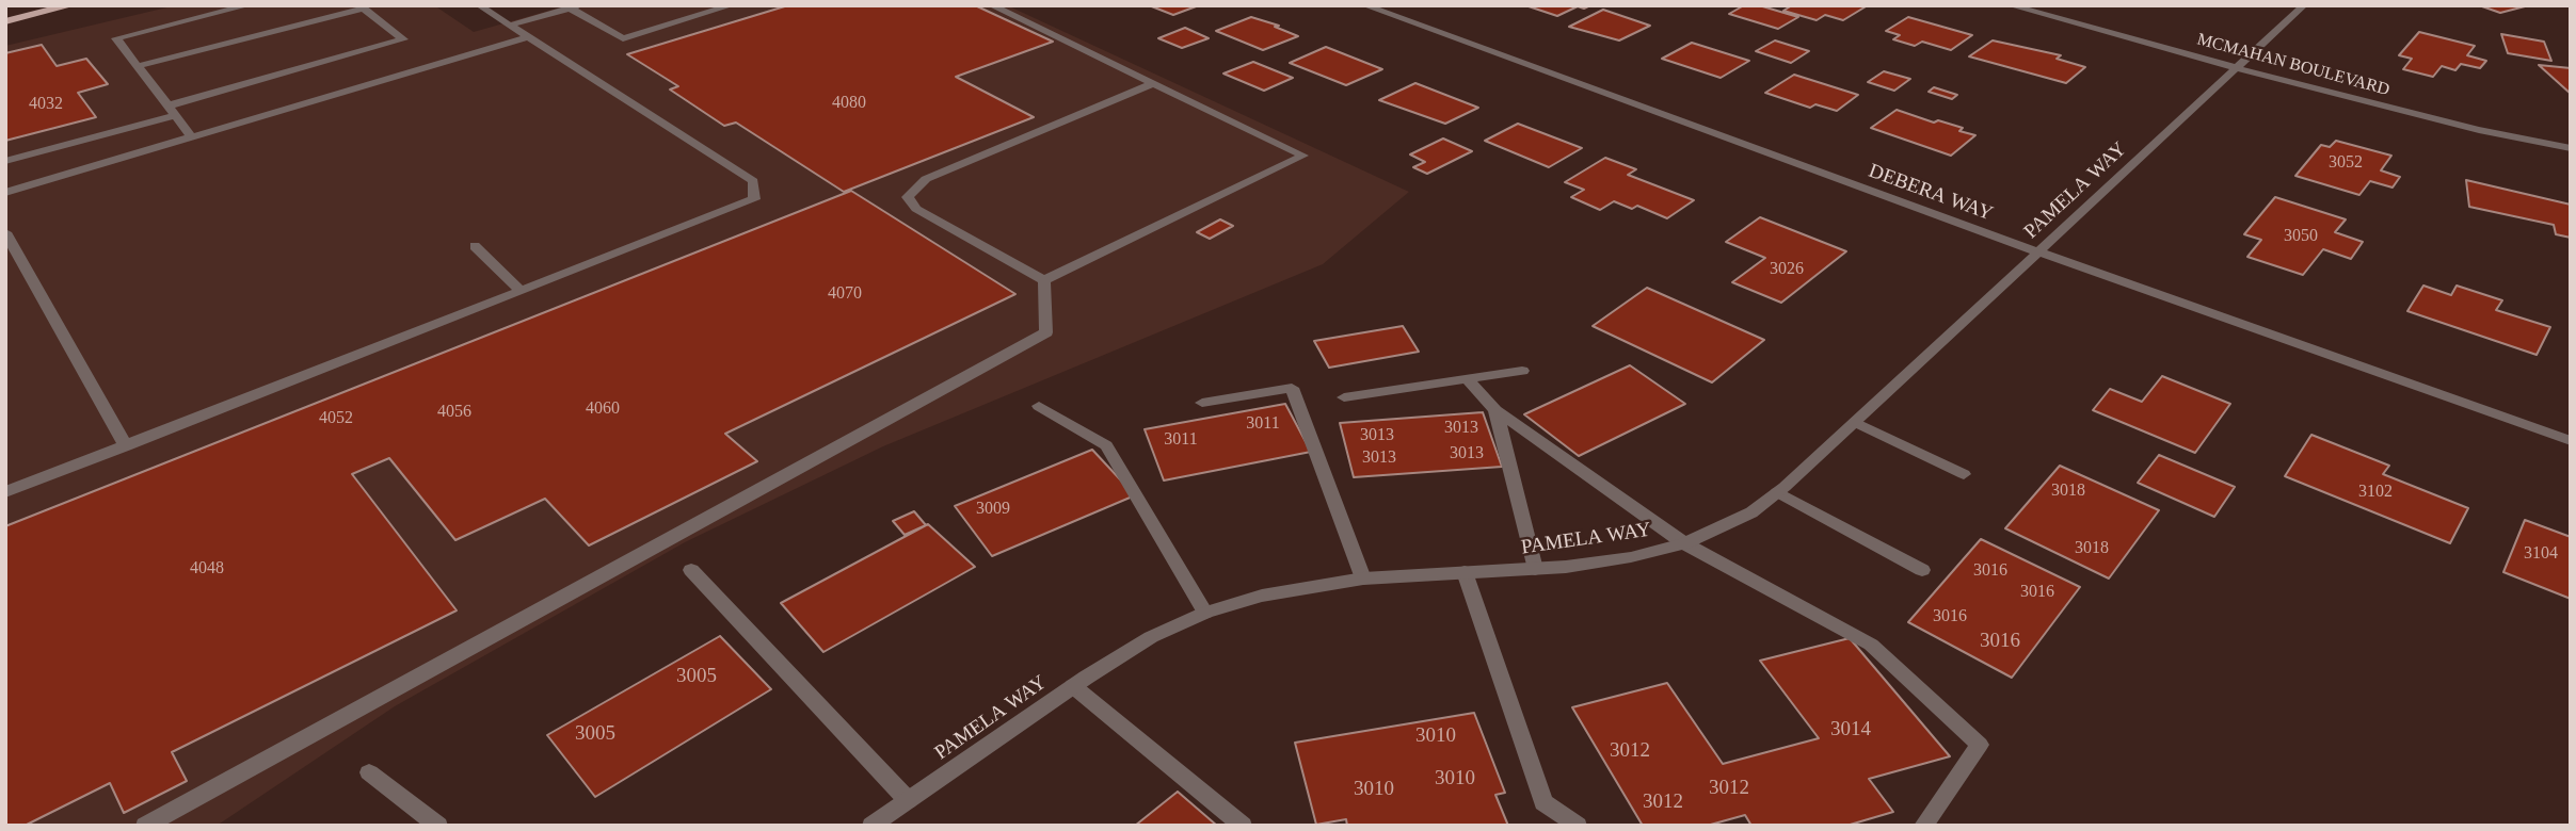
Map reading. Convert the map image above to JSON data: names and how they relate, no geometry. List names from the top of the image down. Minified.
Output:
{"streets":{"street":["MCMAHAN BOULEVARD","PAMELA WAY","DEBERA WAY"]},"crossings":[["MCMAHAN BOULEVARD","PAMELA WAY"],["PAMELA WAY","DEBERA WAY"]],"house_numbers":["4080","4032","3052","3050","3026","4070","4060","4056","4052","3011","3013","3013","3011","3013","3013","3018","3102","3009","3018","3104","4048","3016","3016","3016","3016","3005","3014","3005","3010","3012","3010","3012","3010","3012"]}
